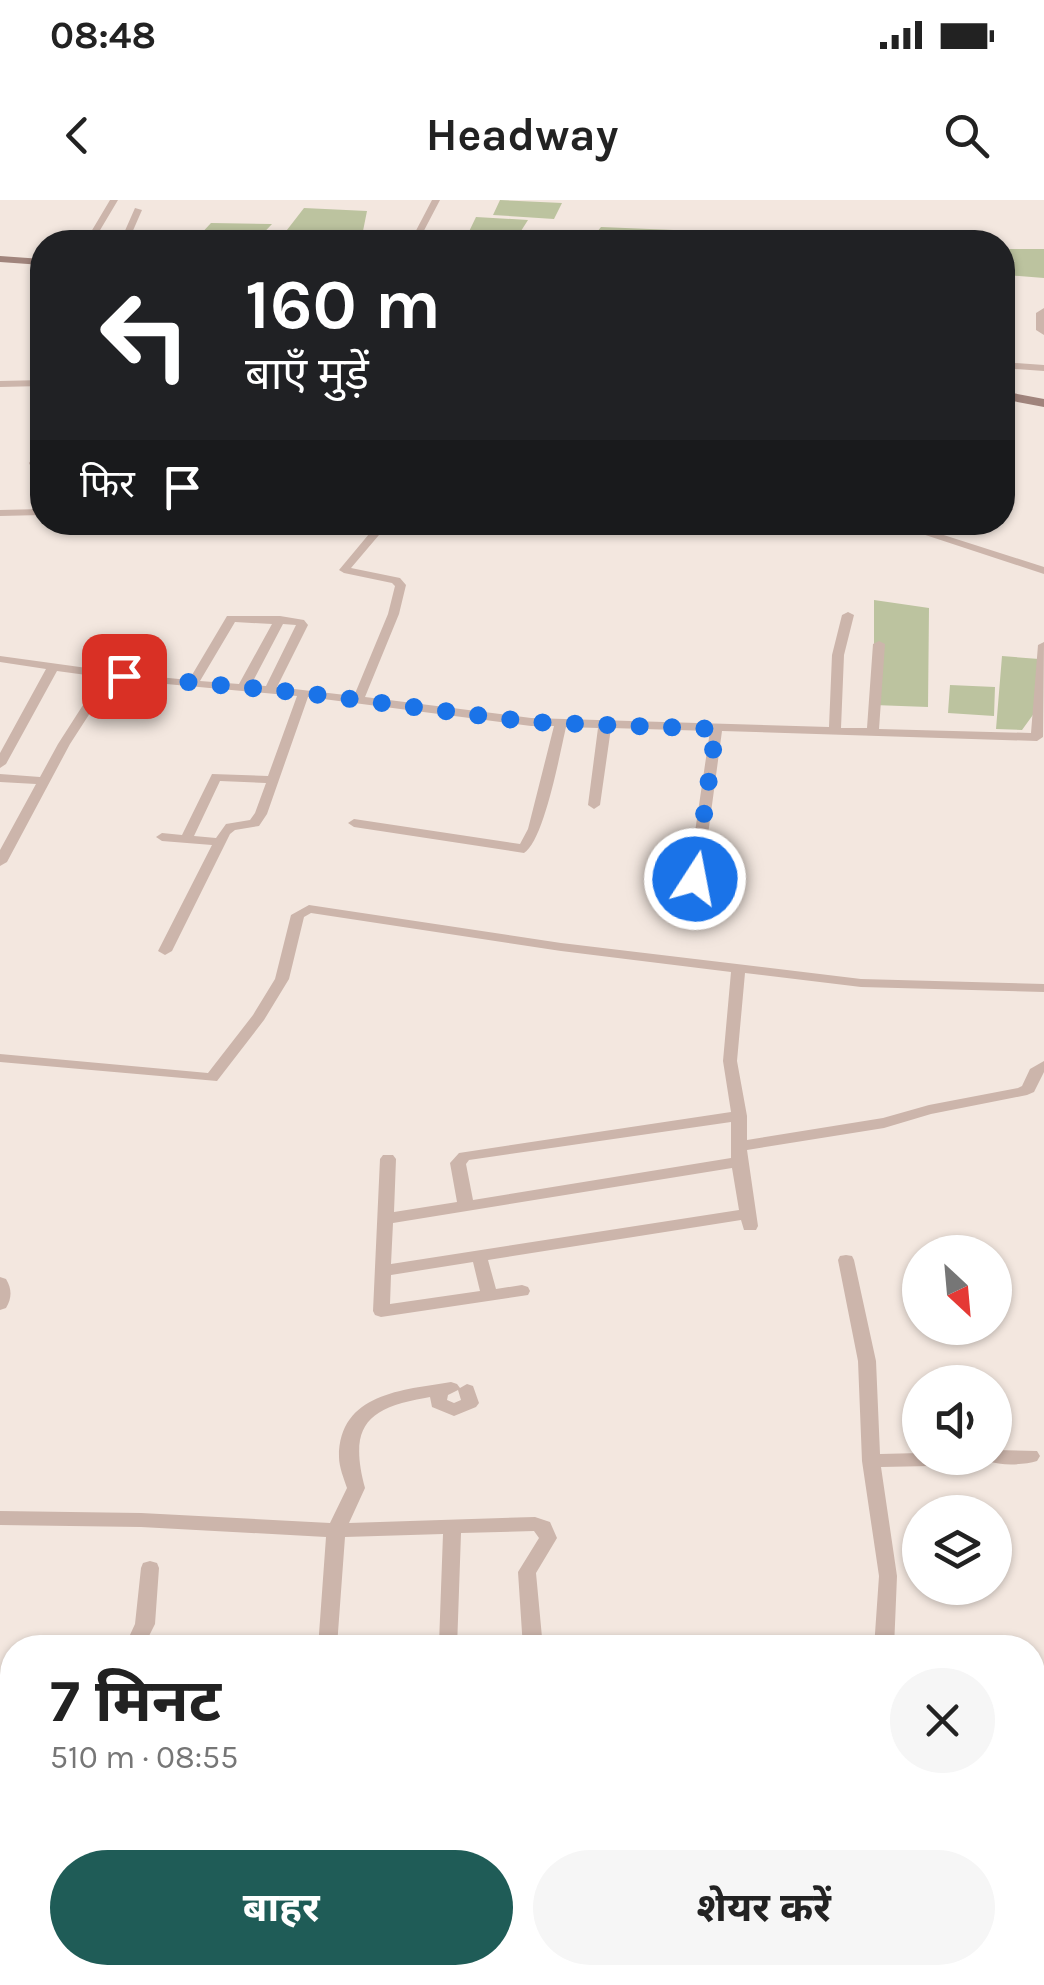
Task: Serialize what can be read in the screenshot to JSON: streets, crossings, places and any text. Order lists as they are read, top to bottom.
{
  "north": "bottom right",
  "page": {
    "status": "08:48",
    "header": "Headway",
    "turn": ["160 m", "बाएँ मुड़ें"],
    "then": "फिर",
    "heading": ["7 मिनट", "510 m · 08:55"],
    "buttons": ["बाहर", "शेयर करें"]
  }
}
